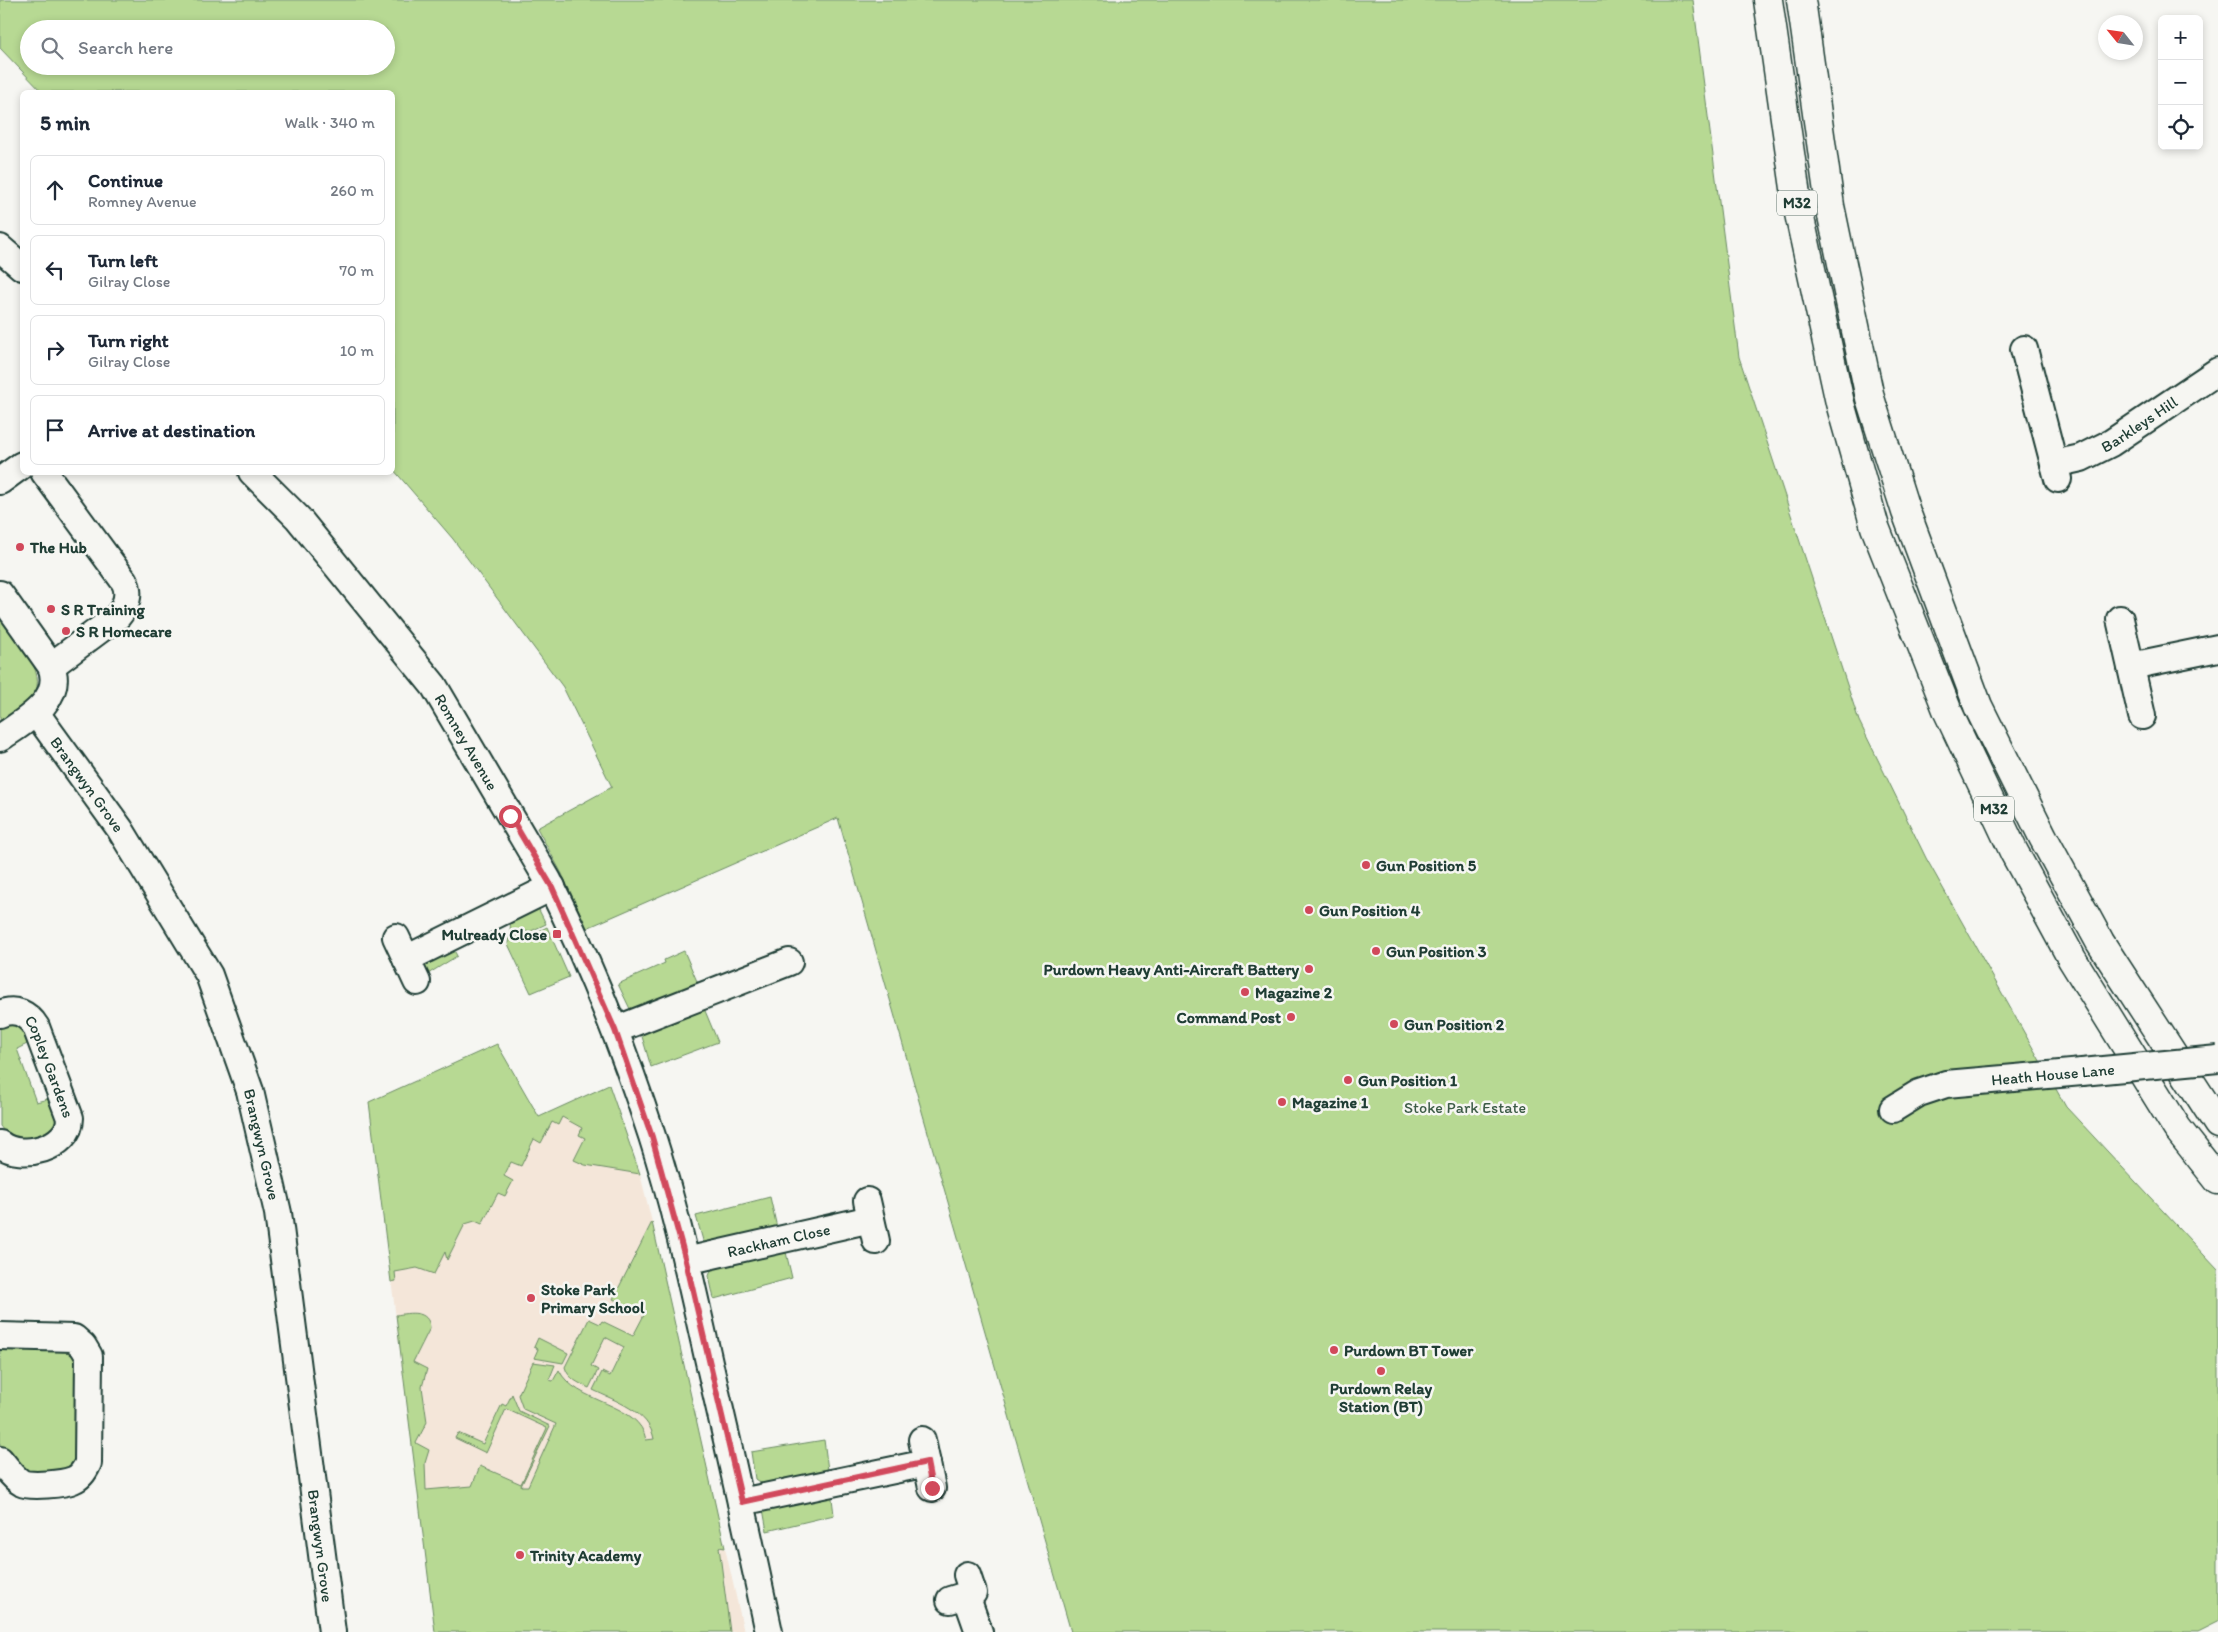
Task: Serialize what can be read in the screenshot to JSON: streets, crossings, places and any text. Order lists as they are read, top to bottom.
{
  "streets": {
    "highway": ["M32"],
    "street": [
      "Barkleys Hill",
      "Romney Avenue",
      "Brangwyn Grove",
      "Copley Gardens",
      "Heath House Lane",
      "Rackham Close"
    ]
  },
  "crossings": [
    ["Romney Avenue", "Rackham Close"]
  ],
  "parks": ["Stoke Park Estate"],
  "places": {
    "other": [
      "The Hub",
      "S R Training",
      "S R Homecare",
      "Gun Position 5",
      "Gun Position 4",
      "Gun Position 3",
      "Purdown Heavy Anti-Aircraft Battery",
      "Magazine 2",
      "Command Post",
      "Gun Position 2",
      "Gun Position 1",
      "Magazine 1",
      "Stoke Park Primary School",
      "Purdown BT Tower",
      "Purdown Relay Station (BT)",
      "Trinity Academy"
    ],
    "transit": ["Mulready Close"]
  },
  "north": "top left",
  "page": {
    "map_buttons": ["+", "−"],
    "search": "Search here",
    "heading": ["5 min", "Walk · 340 m"],
    "list": [
      ["Continue", "Romney Avenue", "260 m"],
      ["Turn left", "Gilray Close", "70 m"],
      ["Turn right", "Gilray Close", "10 m"],
      "Arrive at destination"
    ]
  }
}
